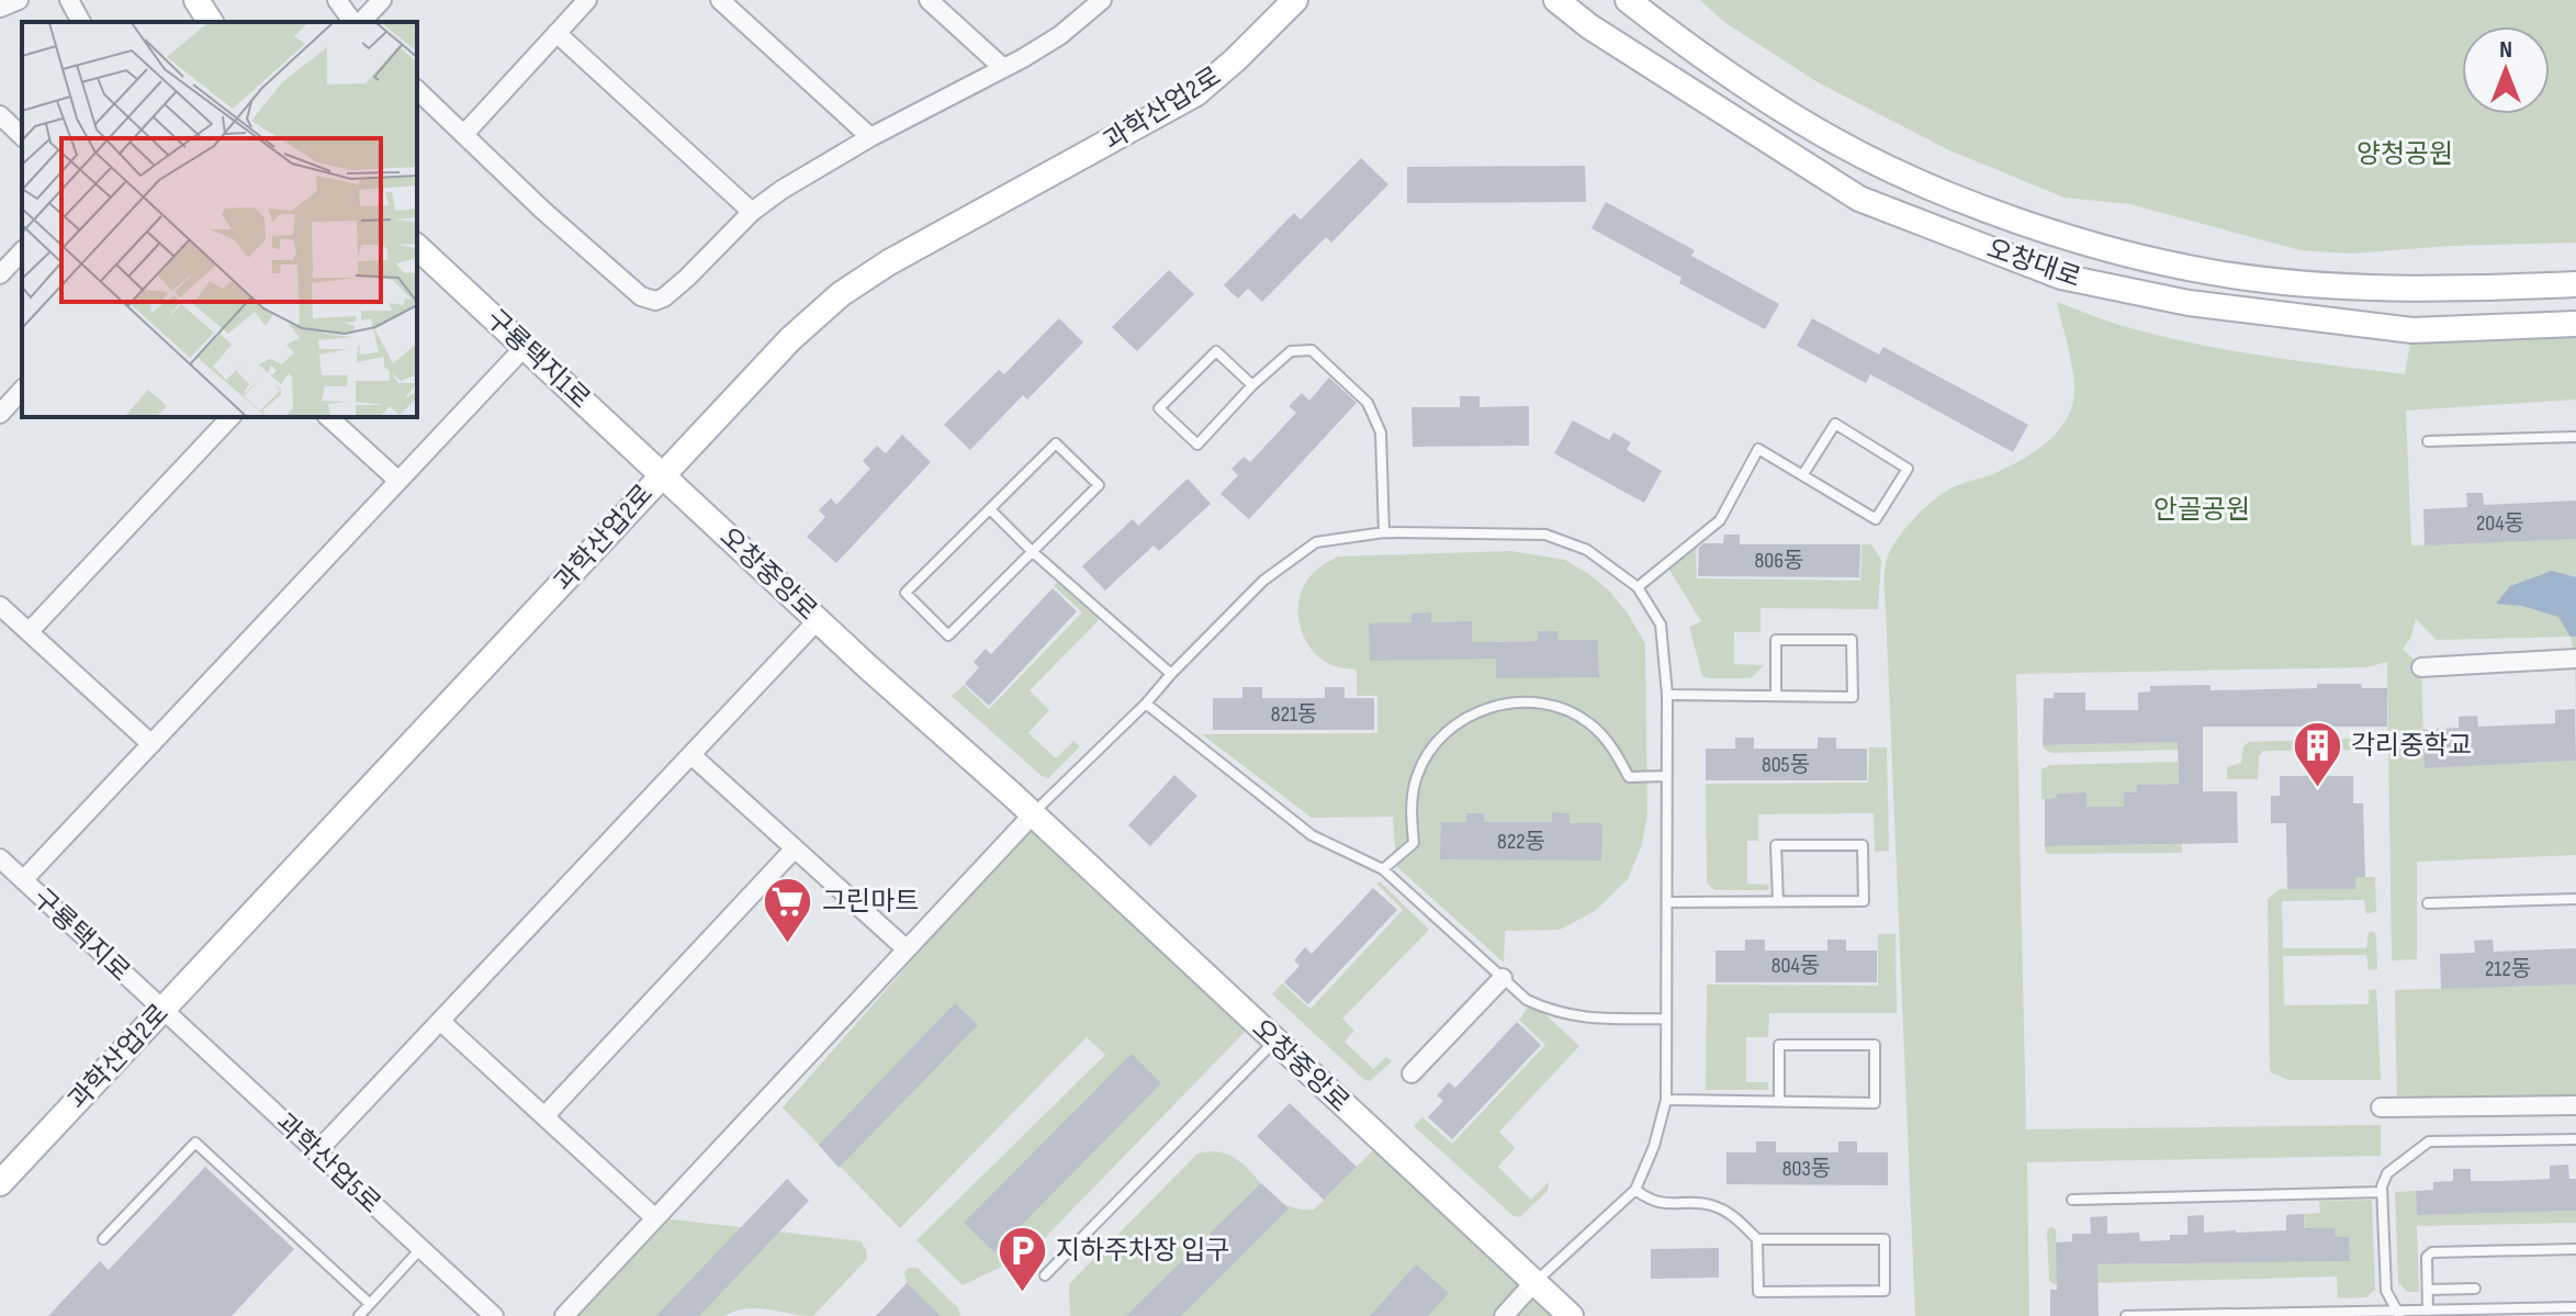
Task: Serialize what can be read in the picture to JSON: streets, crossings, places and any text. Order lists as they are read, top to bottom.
{
  "streets": {
    "street": [
      "과학산업2로",
      "오창대로",
      "구룡택지1로",
      "오창중앙로",
      "구룡택지로",
      "과학산업5로"
    ]
  },
  "crossings": [
    ["과학산업2로", "구룡택지1로"],
    ["과학산업2로", "오창중앙로"],
    ["과학산업2로", "구룡택지로"],
    ["과학산업2로", "과학산업5로"],
    ["구룡택지1로", "오창중앙로"],
    ["구룡택지로", "과학산업5로"]
  ],
  "parks": ["양청공원", "안골공원"],
  "places": {
    "building": ["각리중학교"],
    "supermarket": ["그린마트"],
    "parking": ["지하주차장 입구"]
  },
  "house_numbers": [
    "204동",
    "806동",
    "821동",
    "805동",
    "822동",
    "804동",
    "212동",
    "803동"
  ],
  "north": "top"
}
